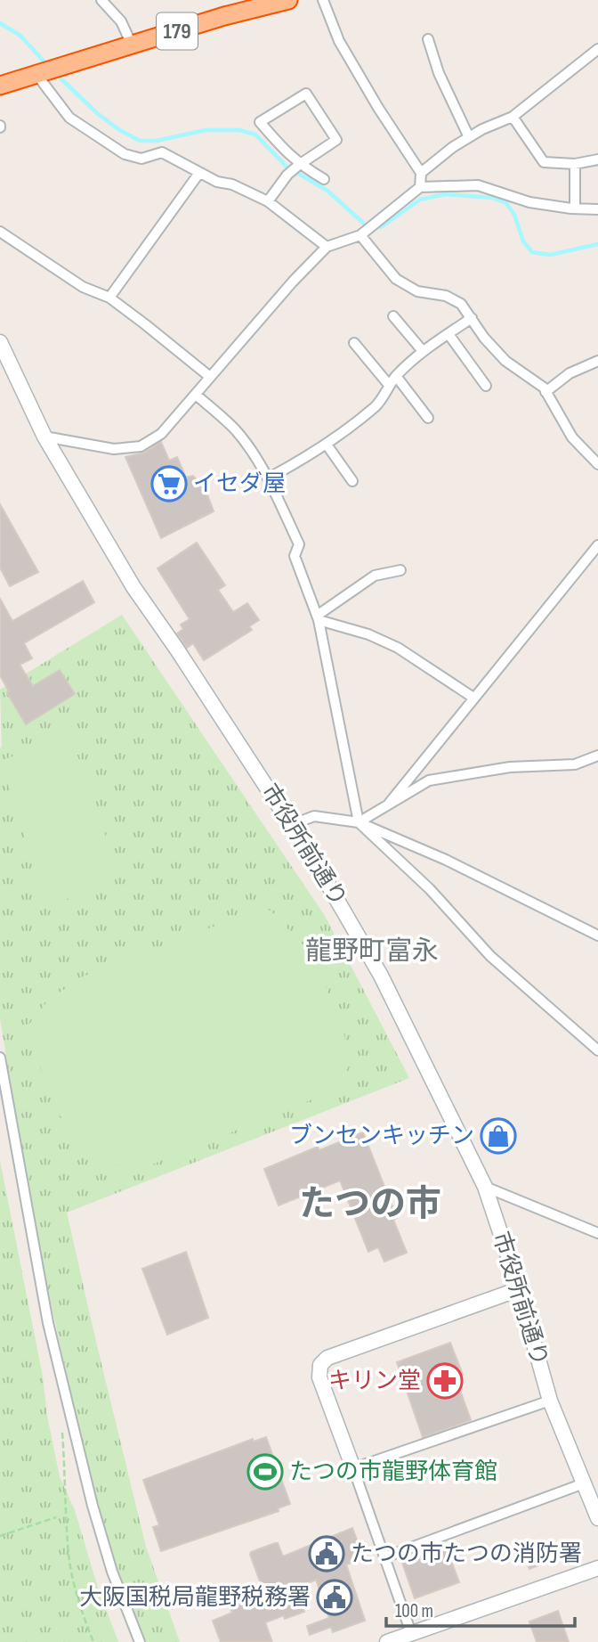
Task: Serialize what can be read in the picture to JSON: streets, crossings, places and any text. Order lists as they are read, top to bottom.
{
  "streets": {
    "highway": ["179"],
    "street": ["市役所前通り"]
  },
  "districts": ["龍野町富永", "たつの市"],
  "places": {
    "supermarket": ["イセダ屋"],
    "shop": ["ブンセンキッチン"],
    "pharmacy": ["キリン堂"],
    "sports": ["たつの市龍野体育館"],
    "public building": ["たつの市たつの消防署", "大阪国税局龍野税務署"]
  },
  "scale_bar": "100 m"
}
